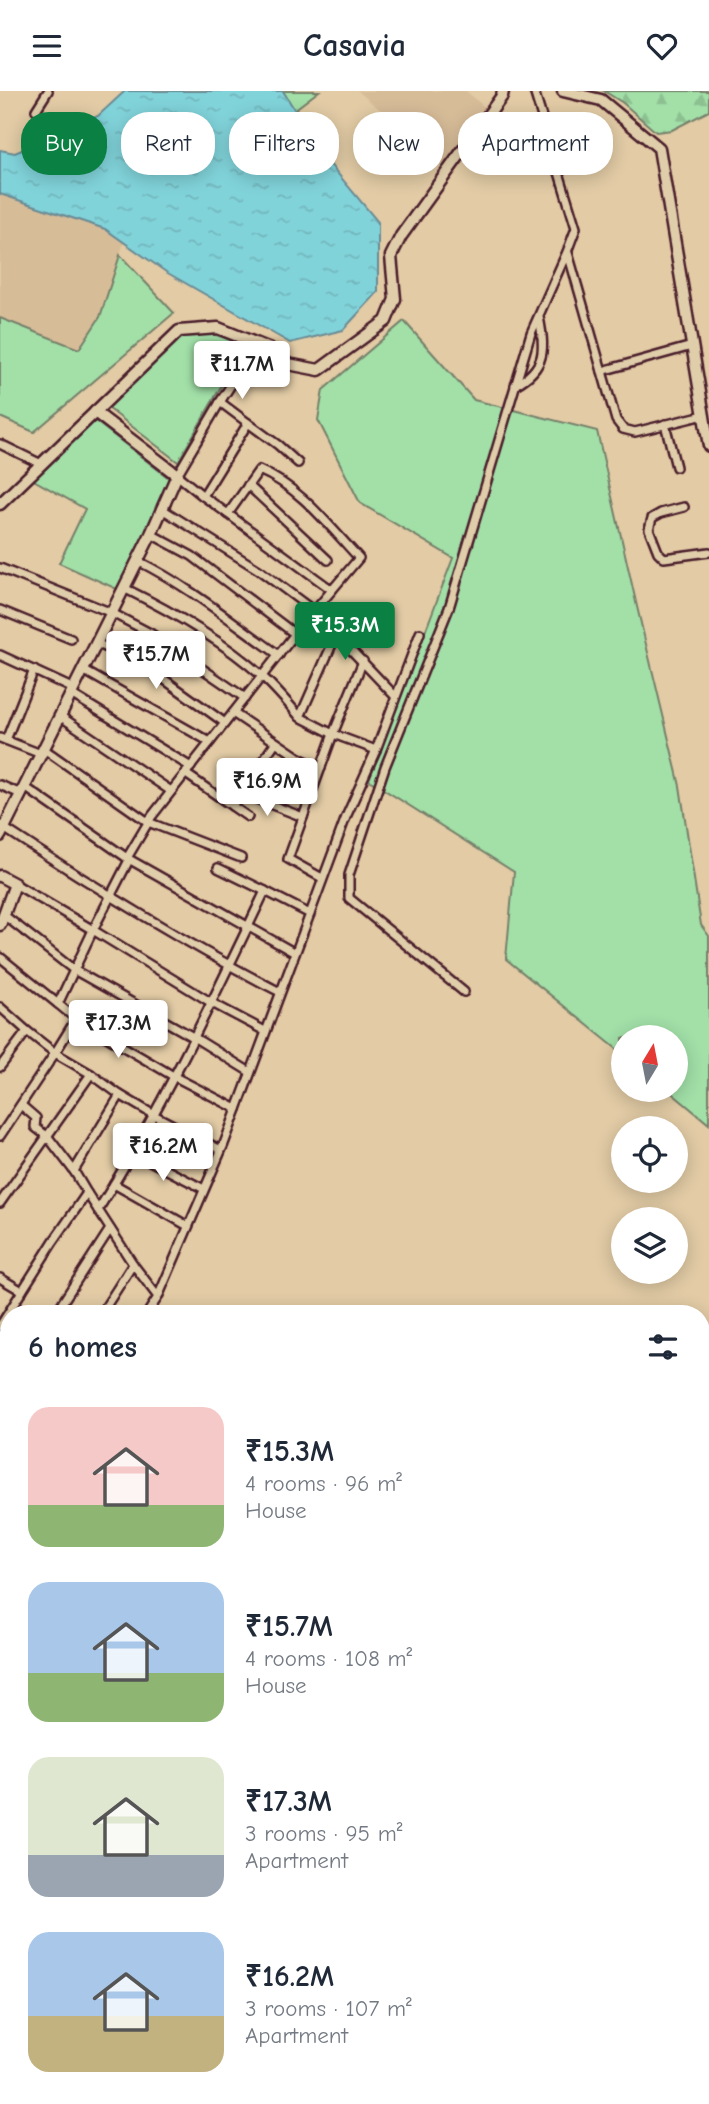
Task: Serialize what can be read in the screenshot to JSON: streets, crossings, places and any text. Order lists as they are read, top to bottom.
{
  "north": "top",
  "page": {
    "header": "Casavia",
    "chip": [
      "Buy",
      "Rent",
      "Filters",
      "New",
      "Apartment"
    ],
    "price": [
      "₹11.7M",
      "₹15.3M",
      "₹15.7M",
      "₹16.9M",
      "₹17.3M",
      "₹16.2M"
    ],
    "heading": "6 homes",
    "list": [
      {
        "name": "₹15.3M",
        "note": "4 rooms · 96 m² · House"
      },
      {
        "name": "₹15.7M",
        "note": "4 rooms · 108 m² · House"
      },
      {
        "name": "₹17.3M",
        "note": "3 rooms · 95 m² · Apartment"
      },
      {
        "name": "₹16.2M",
        "note": "3 rooms · 107 m² · Apartment"
      }
    ]
  }
}
